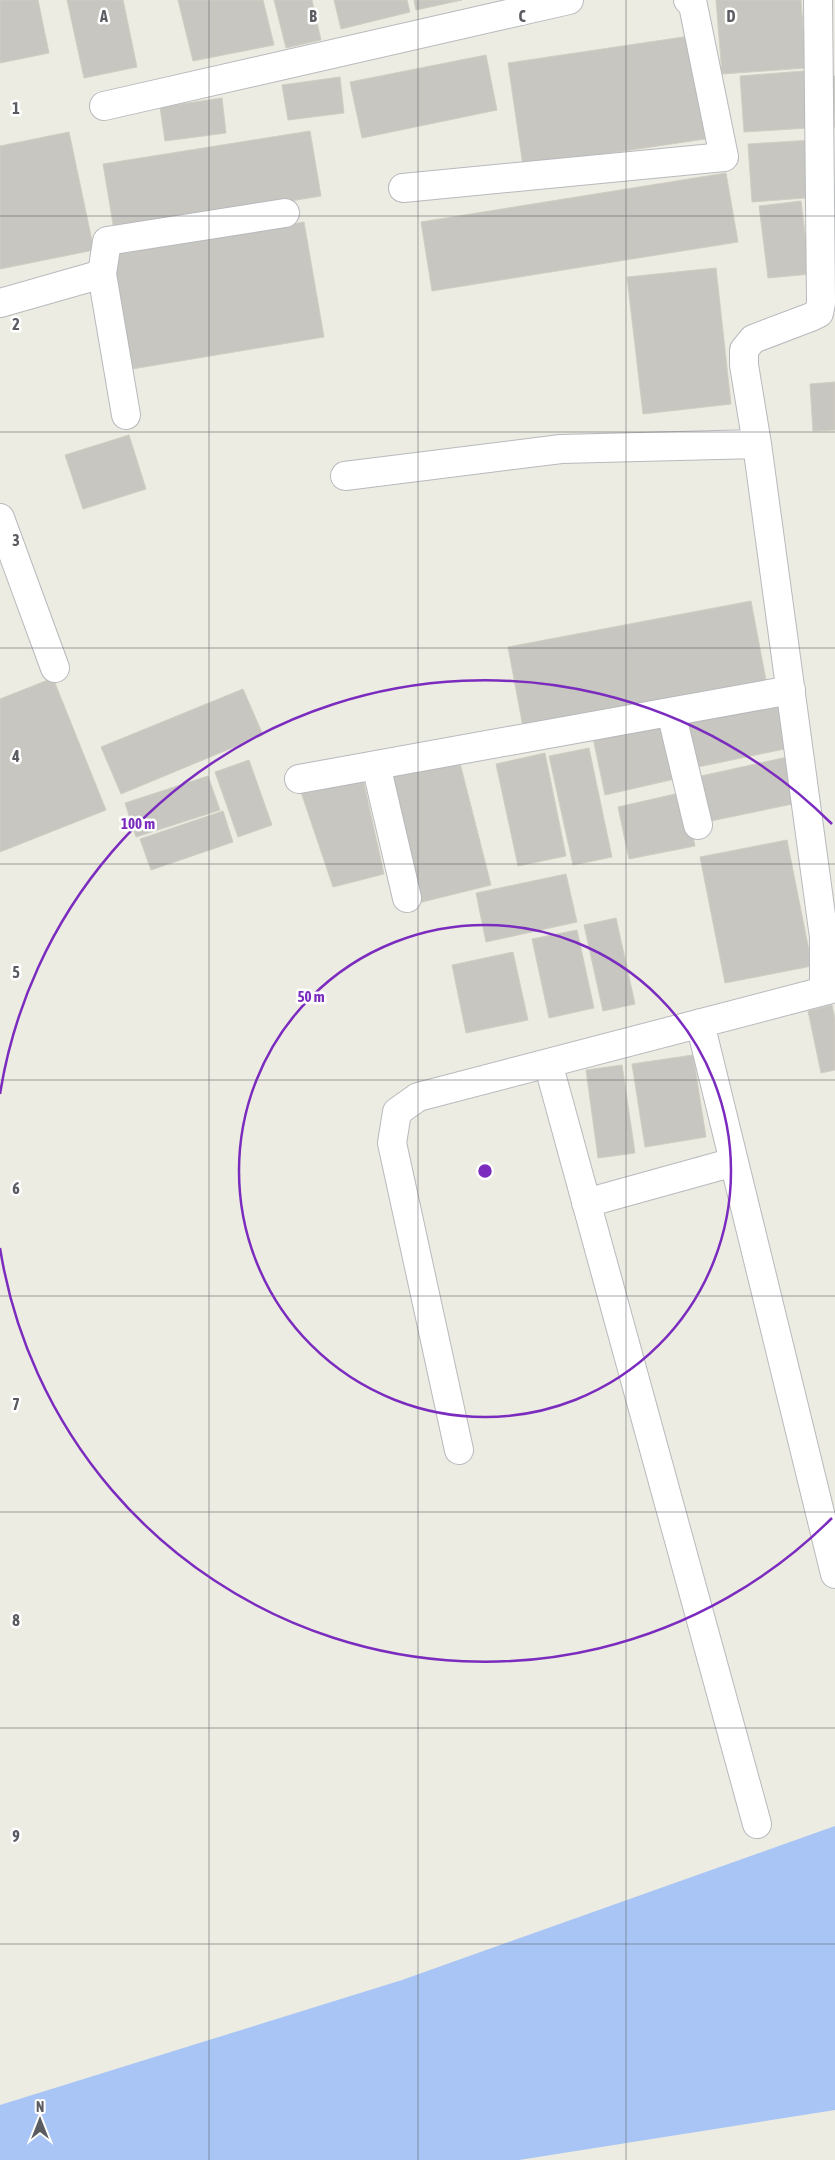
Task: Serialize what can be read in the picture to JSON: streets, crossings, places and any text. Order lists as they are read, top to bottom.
{
  "north": "top",
  "grid": {
    "columns": [
      "A",
      "B",
      "C",
      "D"
    ],
    "rows": [
      "1",
      "2",
      "3",
      "4",
      "5",
      "6",
      "7",
      "8",
      "9"
    ]
  },
  "rings": ["100 m", "50 m"]
}
